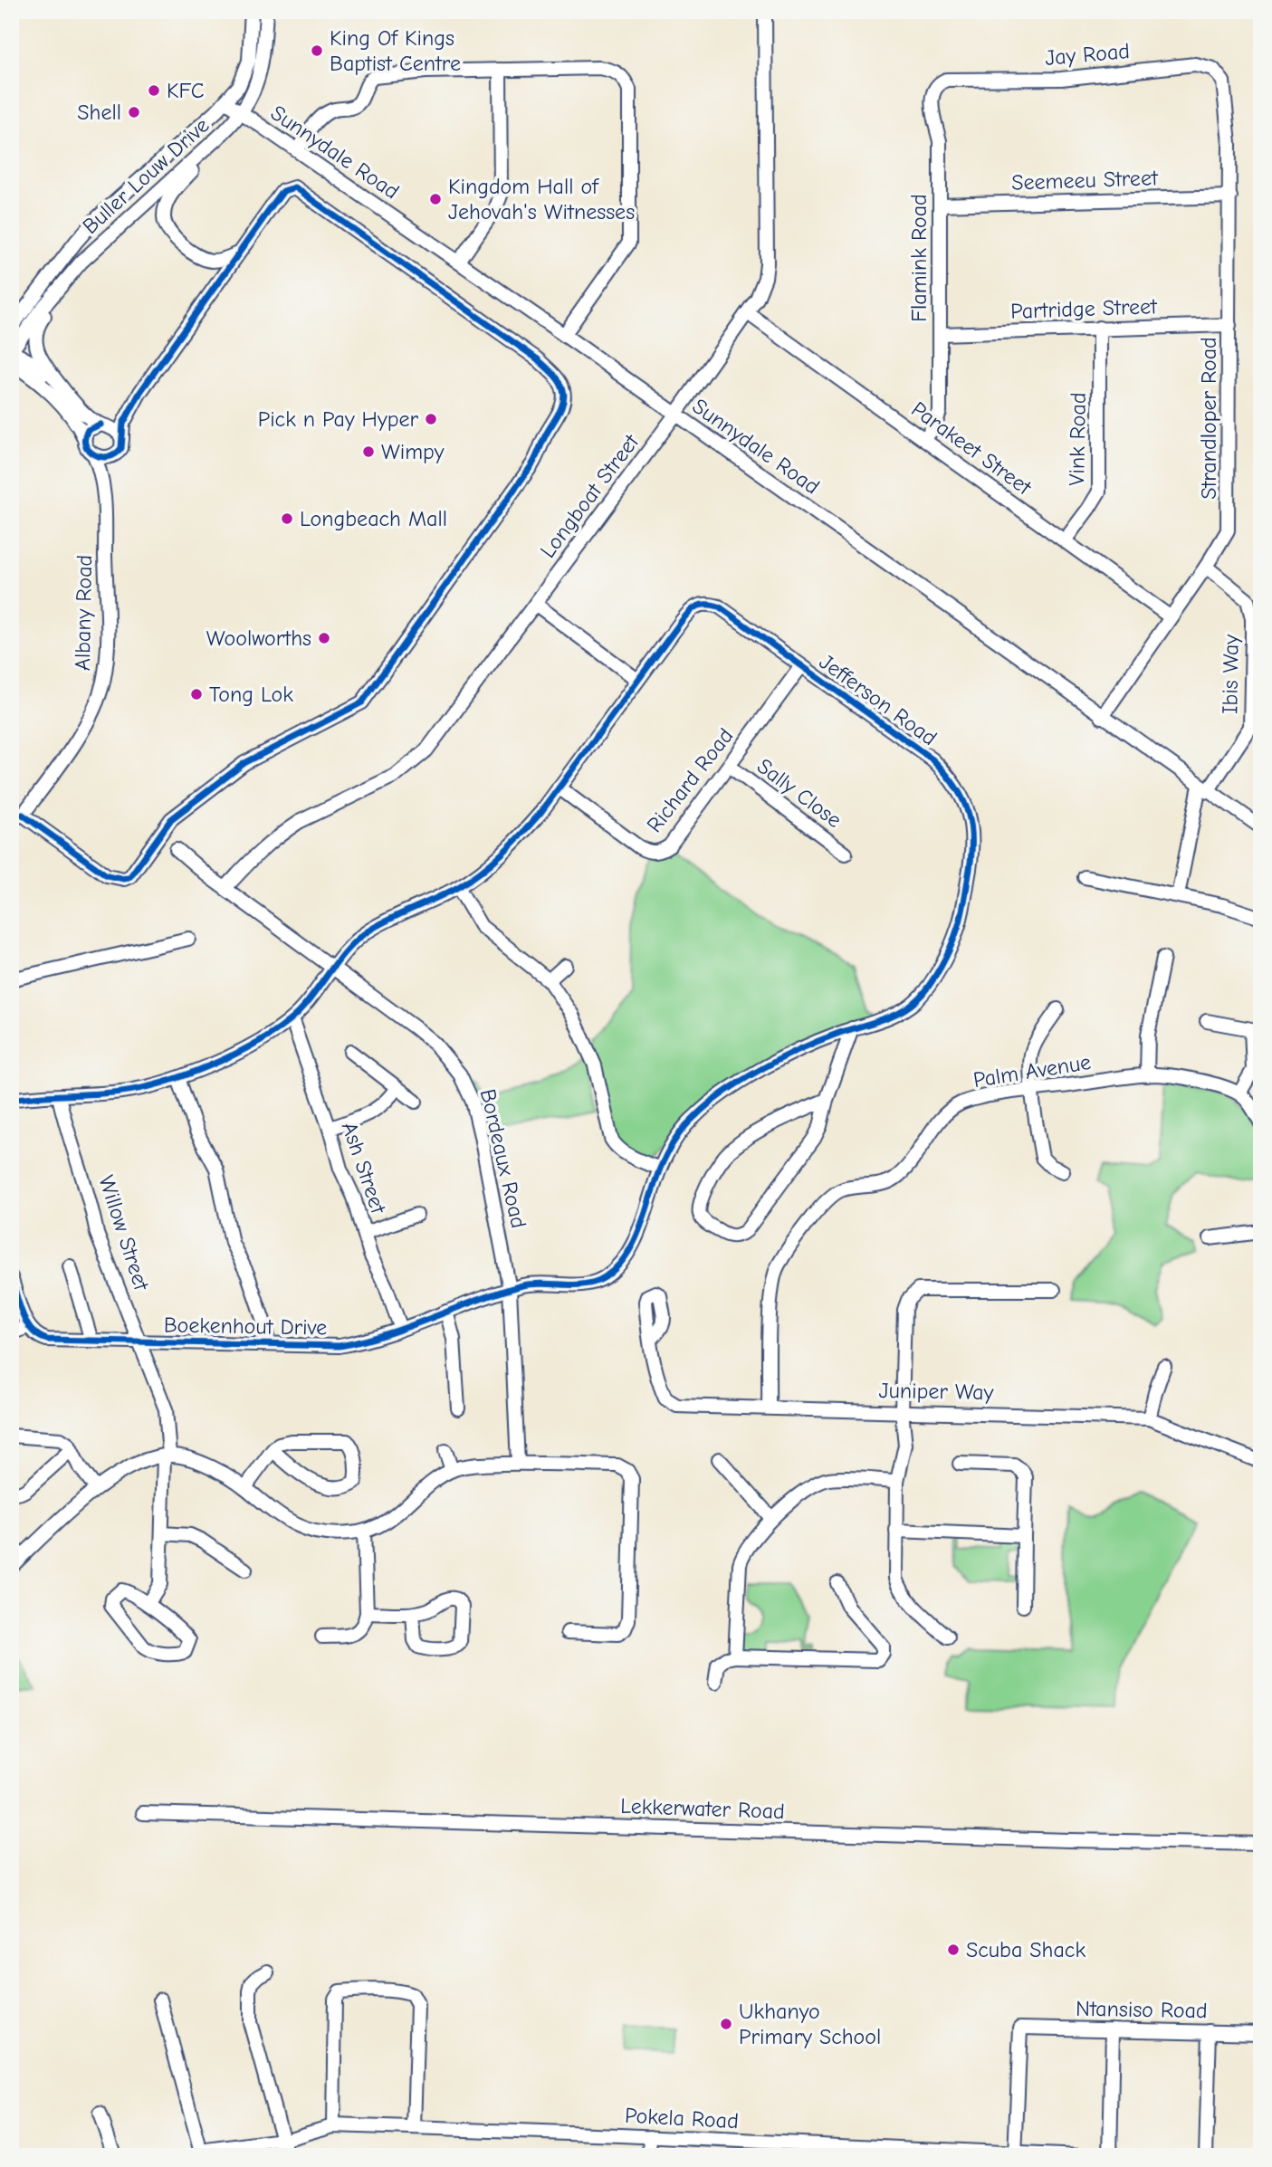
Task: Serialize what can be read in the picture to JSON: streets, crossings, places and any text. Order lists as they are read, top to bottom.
{
  "streets": {
    "street": [
      "Jay Road",
      "Sunnydale Road",
      "Buller Louw Drive",
      "Seemeeu Street",
      "Flamink Road",
      "Partridge Street",
      "Strandloper Road",
      "Vink Road",
      "Parakeet Street",
      "Longboat Street",
      "Albany Road",
      "Ibis Way",
      "Jefferson Road",
      "Richard Road",
      "Sally Close",
      "Palm Avenue",
      "Bordeaux Road",
      "Ash Street",
      "Willow Street",
      "Boekenhout Drive",
      "Juniper Way",
      "Lekkerwater Road",
      "Ntansiso Road",
      "Pokela Road"
    ]
  },
  "crossings": [
    ["Jay Road", "Flamink Road"],
    ["Jay Road", "Strandloper Road"],
    ["Sunnydale Road", "Buller Louw Drive"],
    ["Sunnydale Road", "Strandloper Road"],
    ["Sunnydale Road", "Longboat Street"],
    ["Sunnydale Road", "Ibis Way"],
    ["Seemeeu Street", "Flamink Road"],
    ["Seemeeu Street", "Strandloper Road"],
    ["Flamink Road", "Partridge Street"],
    ["Flamink Road", "Parakeet Street"],
    ["Partridge Street", "Strandloper Road"],
    ["Partridge Street", "Vink Road"],
    ["Strandloper Road", "Parakeet Street"],
    ["Strandloper Road", "Ibis Way"],
    ["Vink Road", "Parakeet Street"],
    ["Parakeet Street", "Longboat Street"],
    ["Longboat Street", "Bordeaux Road"],
    ["Jefferson Road", "Richard Road"],
    ["Jefferson Road", "Bordeaux Road"],
    ["Jefferson Road", "Boekenhout Drive"],
    ["Richard Road", "Sally Close"],
    ["Palm Avenue", "Juniper Way"],
    ["Bordeaux Road", "Boekenhout Drive"],
    ["Ash Street", "Boekenhout Drive"],
    ["Willow Street", "Boekenhout Drive"],
    ["Ntansiso Road", "Pokela Road"]
  ],
  "places": [
    "King Of Kings Baptist Centre",
    "KFC",
    "Shell",
    "Kingdom Hall of Jehovah's Witnesses",
    "Pick n Pay Hyper",
    "Wimpy",
    "Longbeach Mall",
    "Woolworths",
    "Tong Lok",
    "Scuba Shack",
    "Ukhanyo Primary School"
  ]
}
